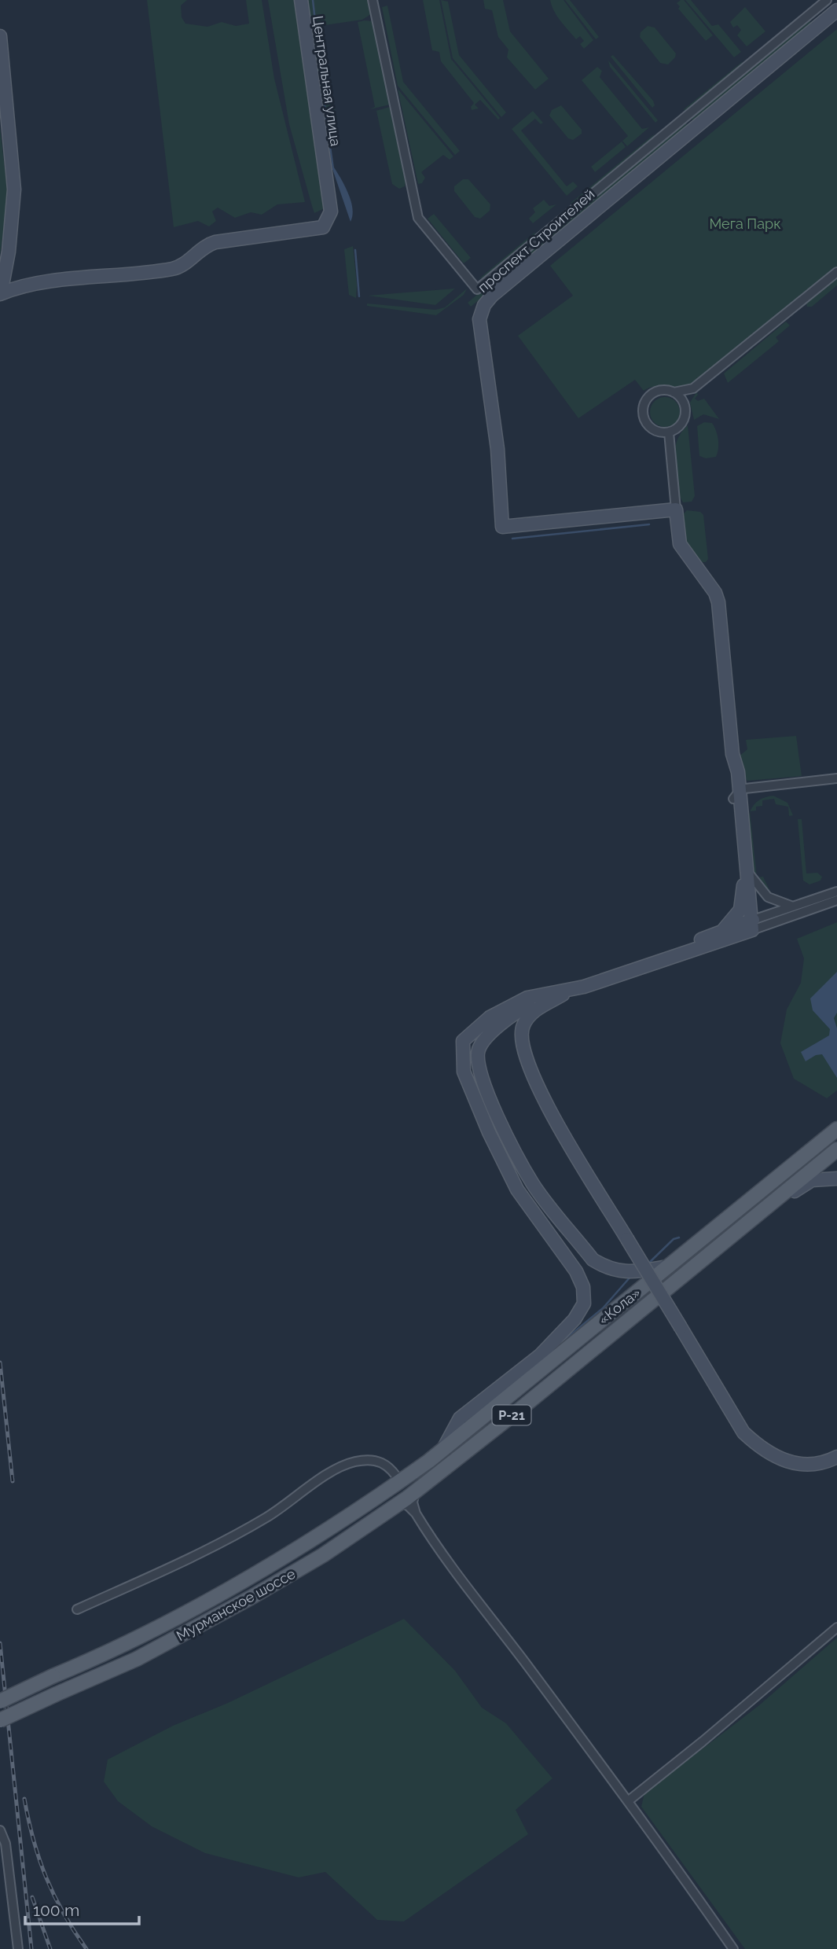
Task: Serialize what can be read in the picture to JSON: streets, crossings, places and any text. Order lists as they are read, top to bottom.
{
  "streets": {
    "main road": ["«Кола»", "Р-21", "Мурманское шоссе"],
    "street": ["Центральная улица", "проспект Строителей"]
  },
  "crossings": [
    ["«Кола»", "Мурманское шоссе"]
  ],
  "parks": ["Мега Парк"],
  "scale_bar": "100 m"
}
